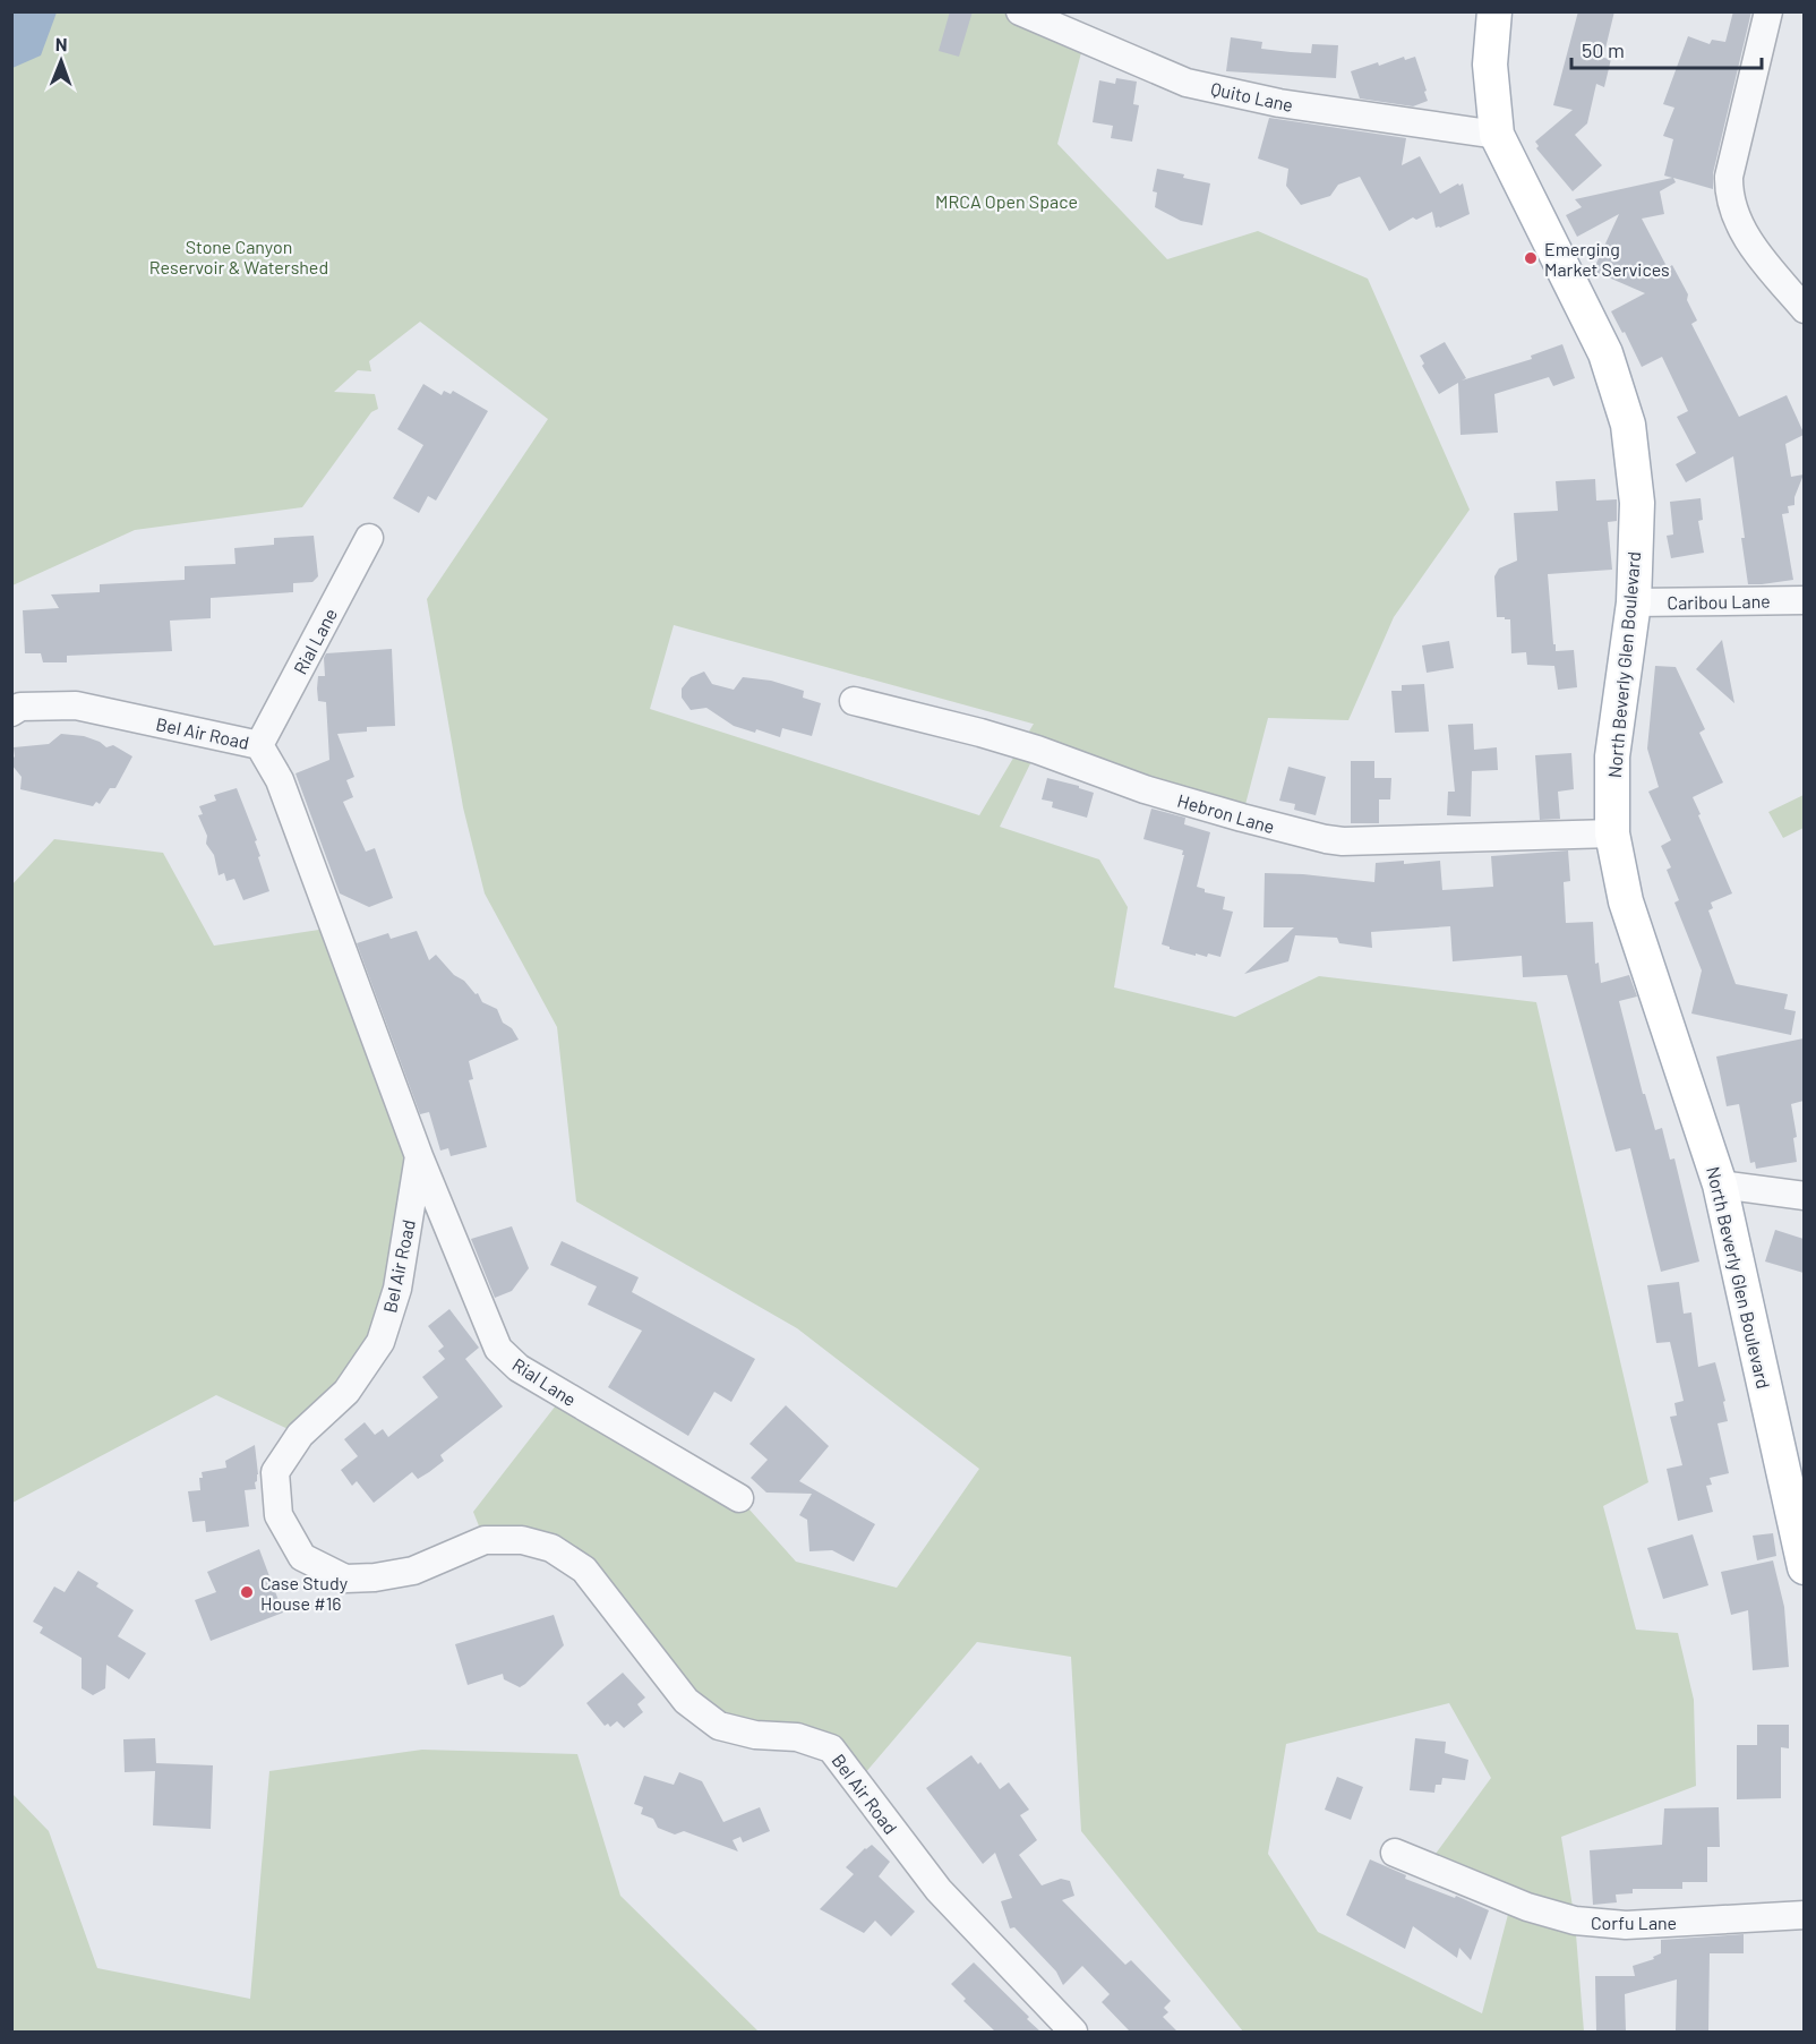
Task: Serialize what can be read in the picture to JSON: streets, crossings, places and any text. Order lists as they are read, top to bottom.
{
  "streets": {
    "main road": ["North Beverly Glen Boulevard"],
    "street": [
      "Quito Lane",
      "Caribou Lane",
      "Rial Lane",
      "Bel Air Road",
      "Hebron Lane",
      "Corfu Lane"
    ]
  },
  "crossings": [
    ["Quito Lane", "North Beverly Glen Boulevard"],
    ["Caribou Lane", "North Beverly Glen Boulevard"],
    ["Rial Lane", "Bel Air Road"],
    ["North Beverly Glen Boulevard", "Hebron Lane"]
  ],
  "parks": ["MRCA Open Space", "Stone Canyon Reservoir & Watershed"],
  "places": ["Emerging Market Services", "Case Study House #16"],
  "scale_bar": "50 m",
  "north": "top"
}
